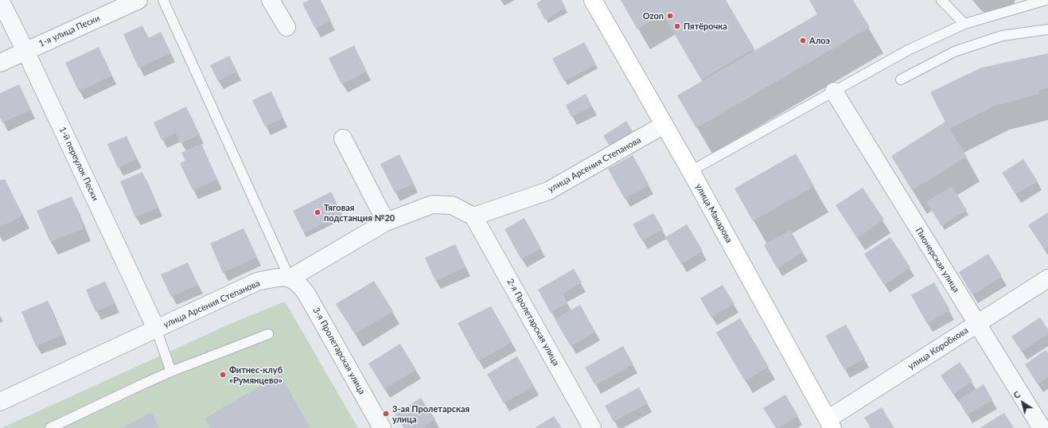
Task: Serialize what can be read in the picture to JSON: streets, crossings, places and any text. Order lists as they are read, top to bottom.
{
  "streets": {
    "main road": ["улица Макарова"],
    "street": [
      "1-я улица Пески",
      "1-й переулок Пески",
      "улица Арсения Степанова",
      "Пионерская улица",
      "2-я Пролетарская улица",
      "улица Коробкова",
      "3-я Пролетарская улица"
    ]
  },
  "crossings": [
    ["1-я улица Пески", "1-й переулок Пески"],
    ["1-й переулок Пески", "улица Арсения Степанова"],
    ["улица Арсения Степанова", "улица Макарова"],
    ["улица Арсения Степанова", "2-я Пролетарская улица"],
    ["улица Арсения Степанова", "3-я Пролетарская улица"],
    ["улица Макарова", "улица Коробкова"],
    ["Пионерская улица", "улица Коробкова"]
  ],
  "places": [
    "Ozon",
    "Пятёрочка",
    "Алоэ",
    "Тяговая подстанция №20",
    "Фитнес-клуб «Румянцево»",
    "3-ая Пролетарская улица"
  ],
  "north": "top left"
}
